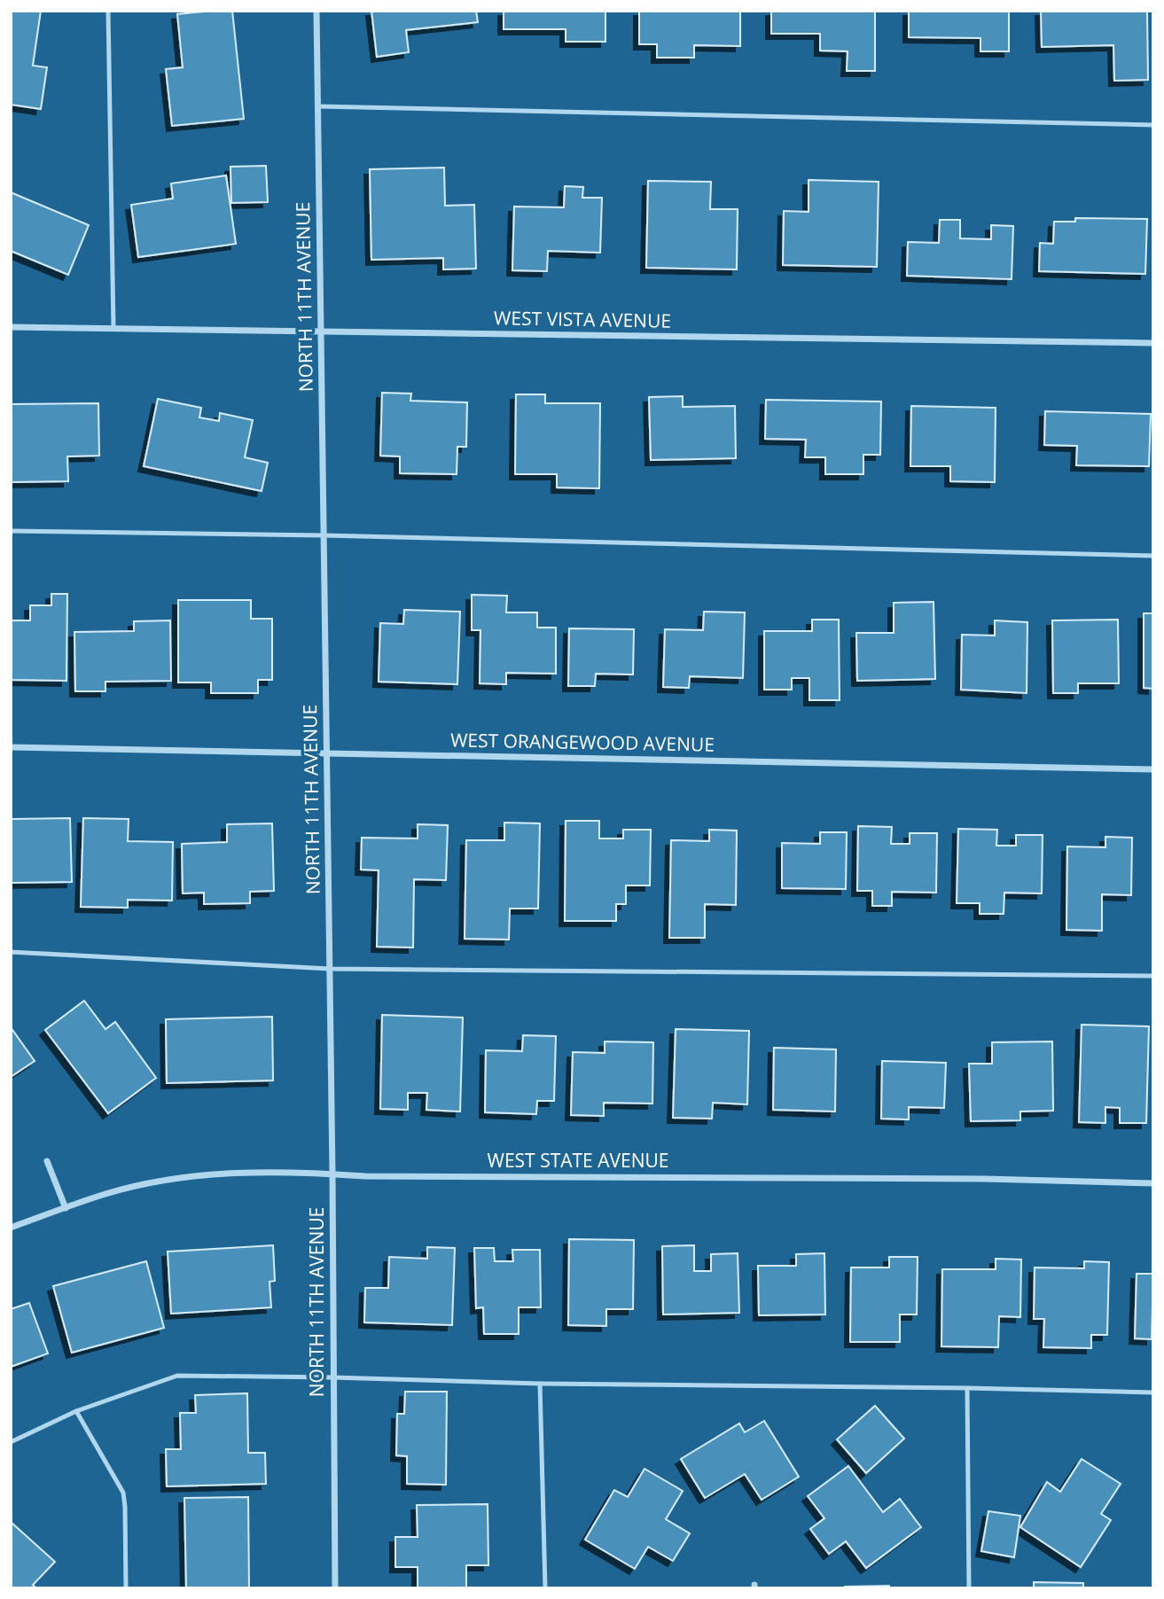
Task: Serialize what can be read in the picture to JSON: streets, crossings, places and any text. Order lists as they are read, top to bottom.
{
  "streets": {
    "street": [
      "NORTH 11TH AVENUE",
      "WEST VISTA AVENUE",
      "WEST ORANGEWOOD AVENUE",
      "WEST STATE AVENUE"
    ]
  },
  "crossings": [
    ["NORTH 11TH AVENUE", "WEST VISTA AVENUE"],
    ["NORTH 11TH AVENUE", "WEST ORANGEWOOD AVENUE"],
    ["NORTH 11TH AVENUE", "WEST STATE AVENUE"]
  ]
}
